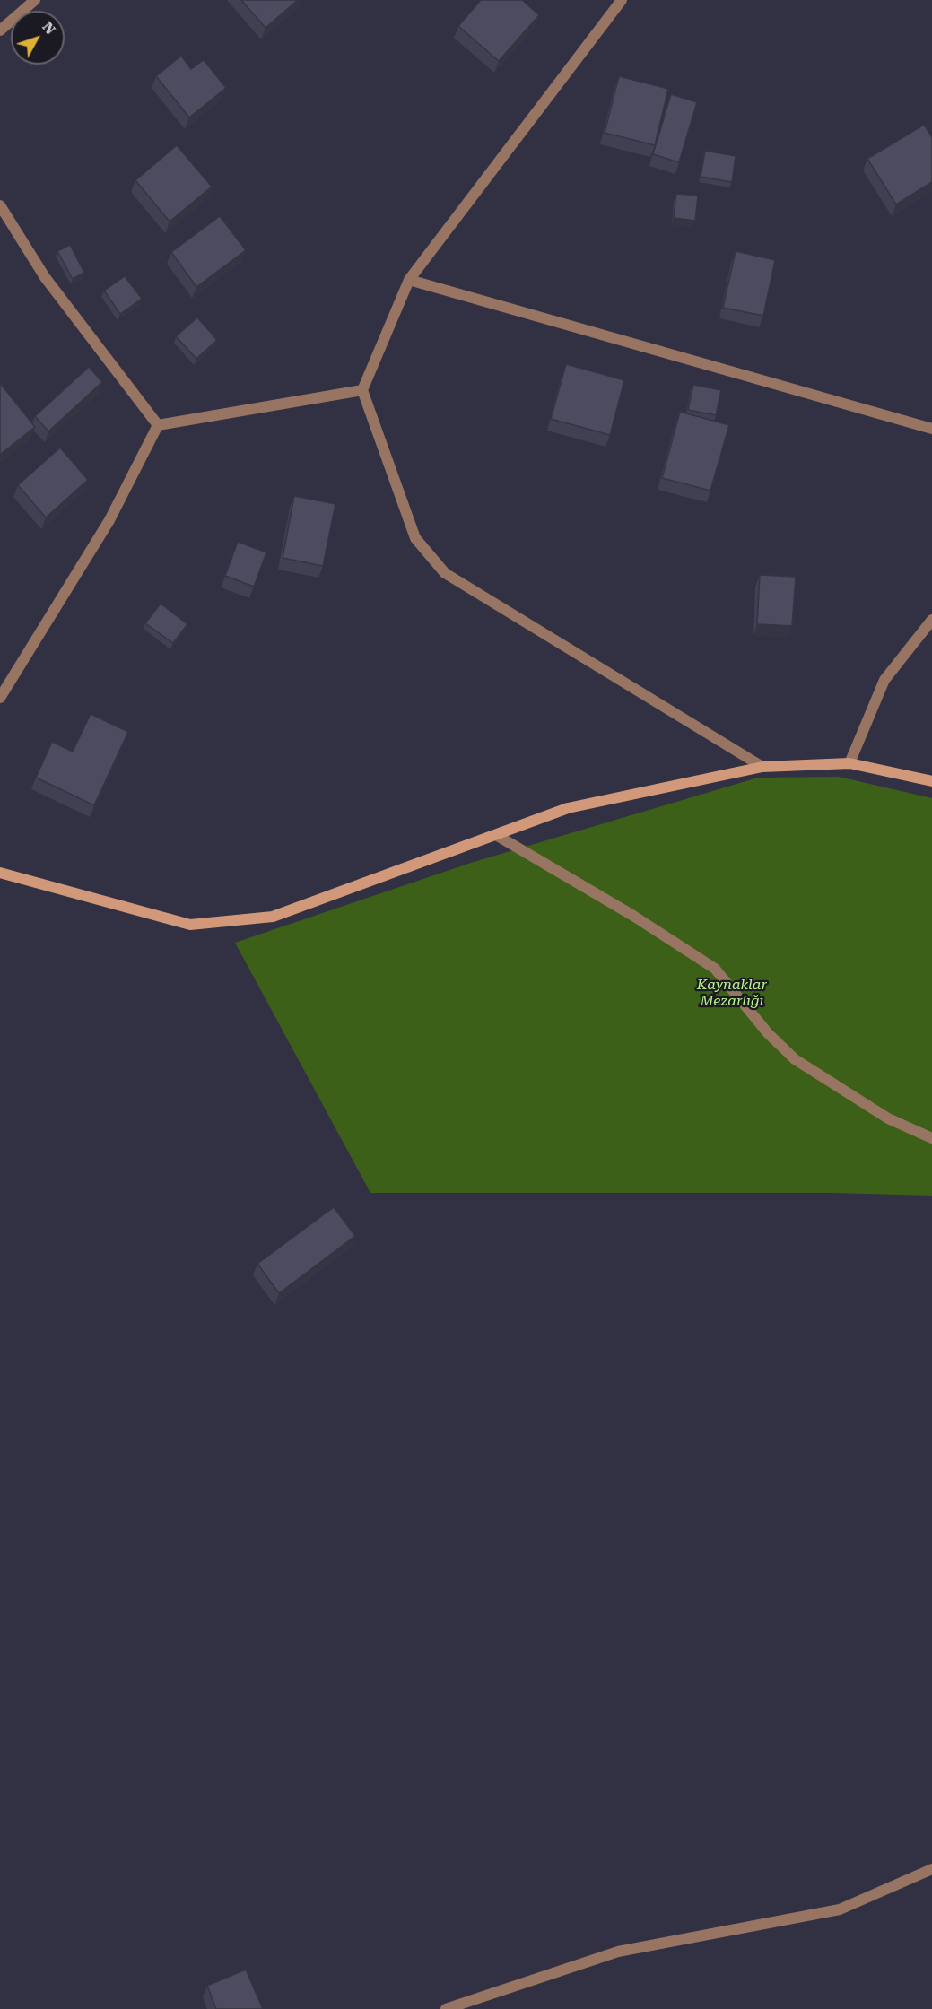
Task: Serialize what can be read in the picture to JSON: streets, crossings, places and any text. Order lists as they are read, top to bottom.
{
  "parks": ["Kaynaklar Mezarlığı"],
  "north": "top right"
}
